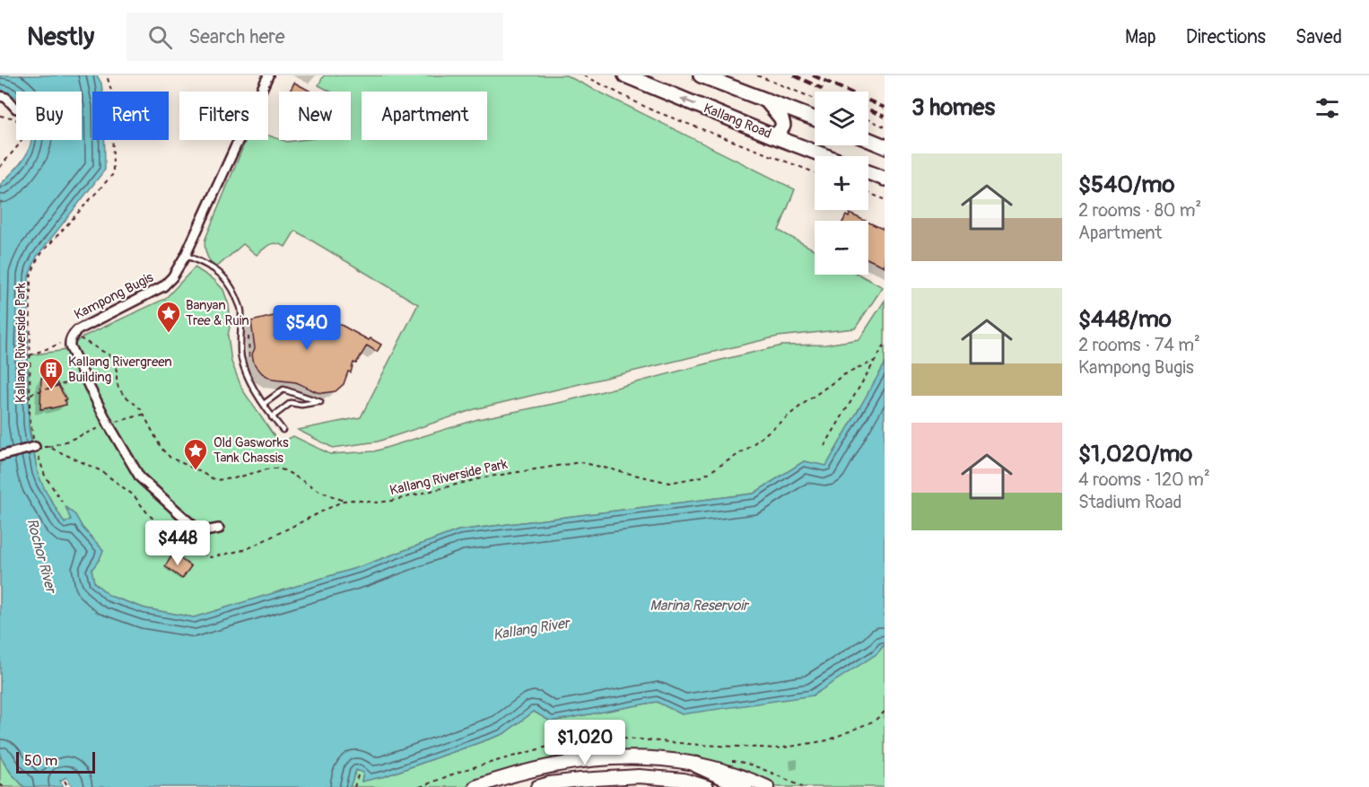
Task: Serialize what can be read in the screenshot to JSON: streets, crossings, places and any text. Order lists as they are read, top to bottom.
{
  "streets": {
    "main road": ["Kallang Road"],
    "street": ["Kampong Bugis"],
    "path": ["Kallang Riverside Park"]
  },
  "water": ["Rochor River", "Marina Reservoir", "Kallang River"],
  "places": {
    "place": ["Banyan Tree & Ruin", "Old Gasworks Tank Chassis"],
    "building": ["Kallang Rivergreen Building"]
  },
  "scale_bar": "50 m",
  "page": {
    "header": "Nestly",
    "search": "Search here",
    "nav": ["Map", "Directions", "Saved"],
    "heading": "3 homes",
    "map_buttons": ["+", "−"],
    "chip": [
      "Buy",
      "Rent",
      "Filters",
      "New",
      "Apartment"
    ],
    "list": [
      {
        "name": "$540/mo",
        "note": "2 rooms · 80 m² · Apartment"
      },
      {
        "name": "$448/mo",
        "note": "2 rooms · 74 m² · Kampong Bugis"
      },
      {
        "name": "$1,020/mo",
        "note": "4 rooms · 120 m² · Stadium Road"
      }
    ],
    "price": ["$540", "$448", "$1,020"],
    "scale": "50 m"
  }
}
